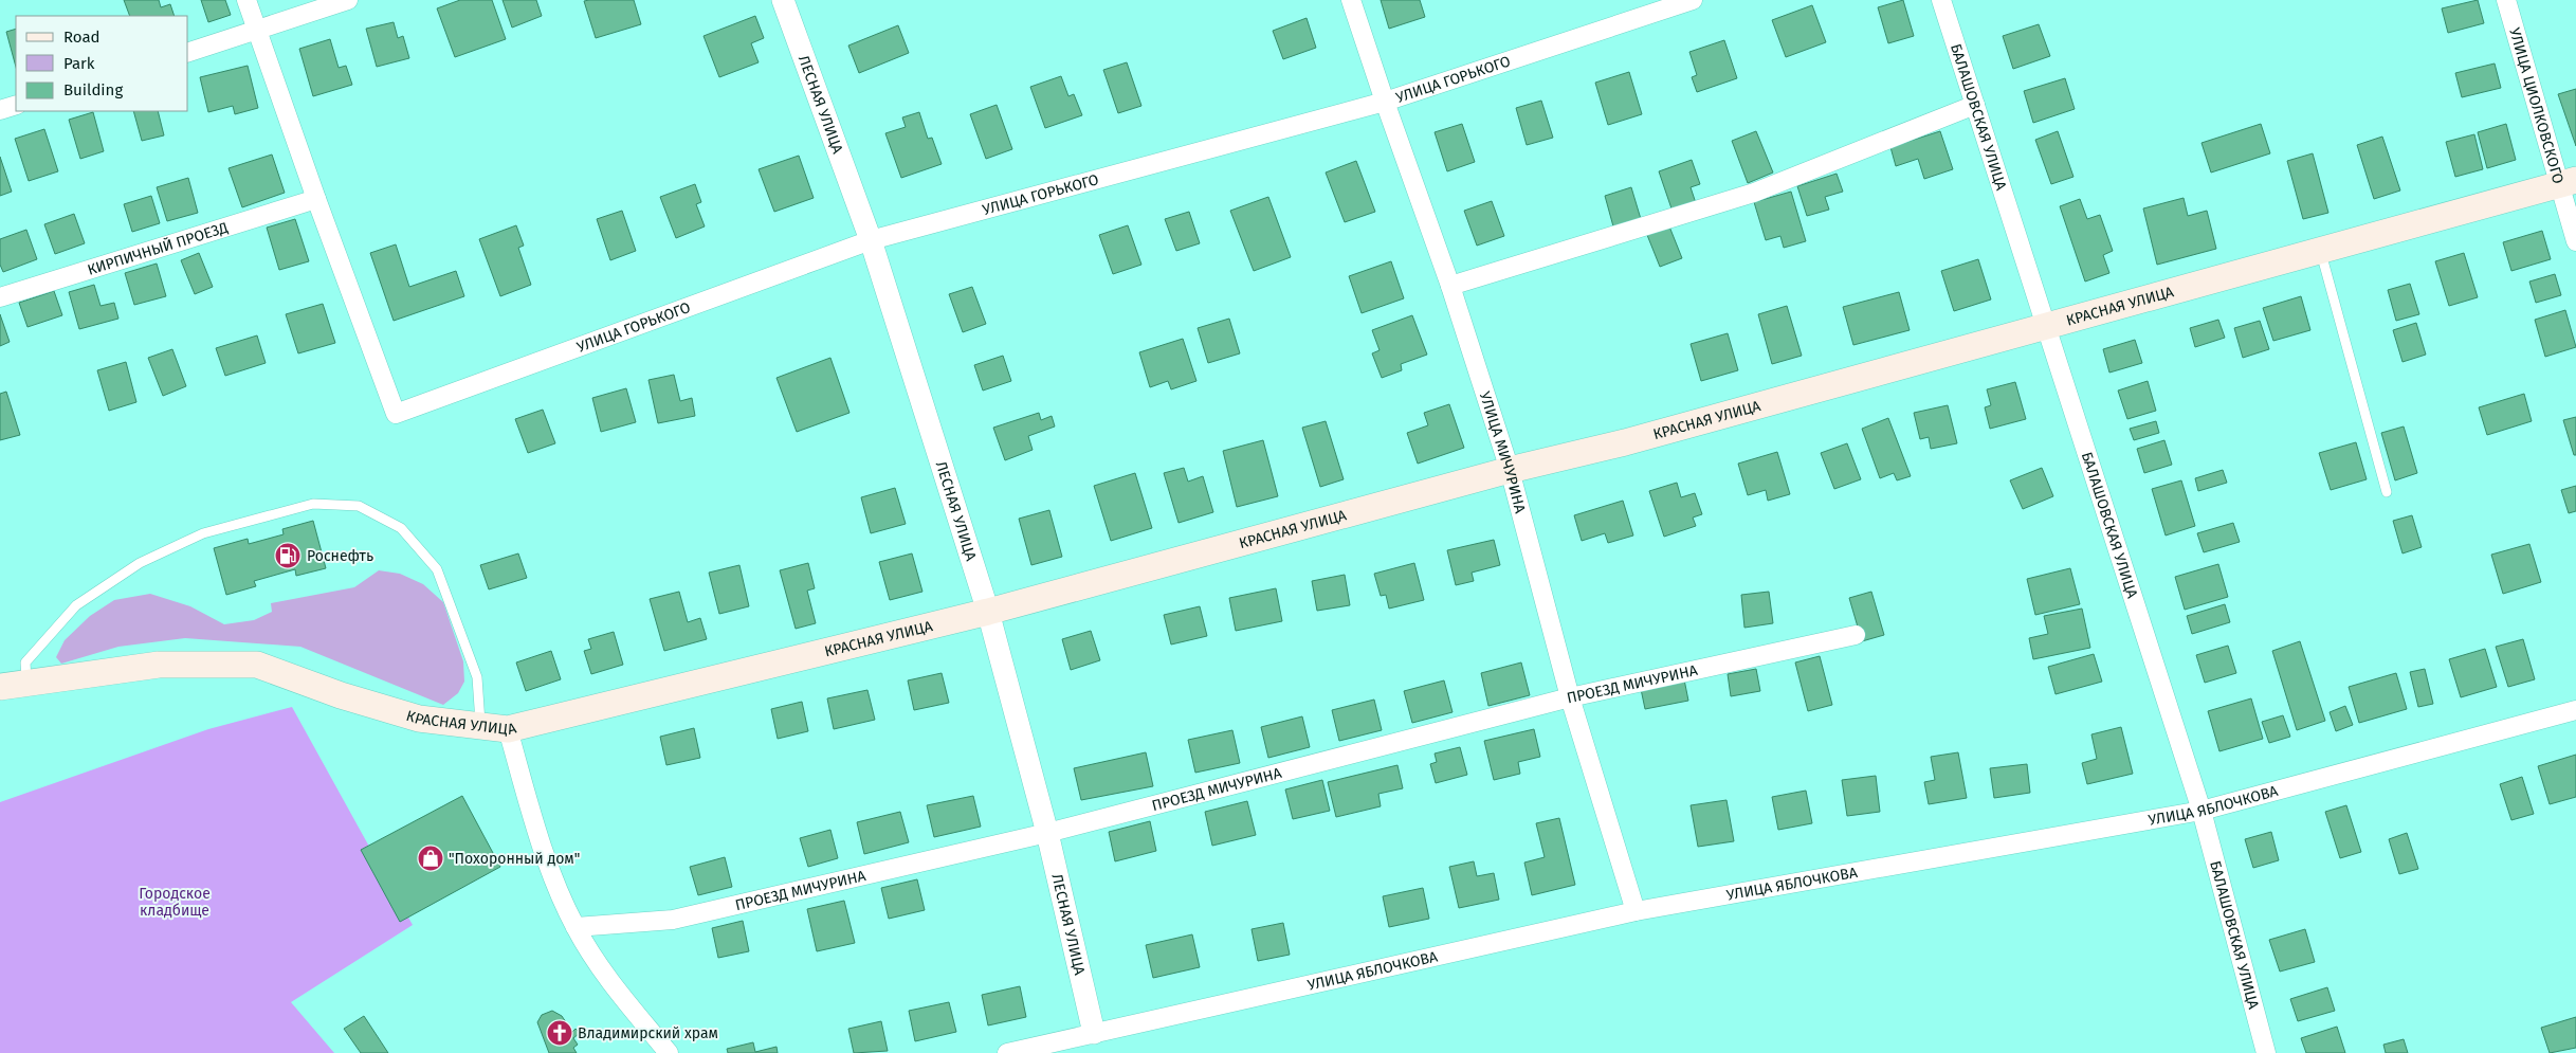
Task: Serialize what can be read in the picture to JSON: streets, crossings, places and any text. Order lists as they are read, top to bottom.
{
  "streets": {
    "main road": ["КРАСНАЯ УЛИЦА"],
    "street": [
      "УЛИЦА ГОРЬКОГО",
      "ЛЕСНАЯ УЛИЦА",
      "УЛИЦА ЦИОЛКОВСКОГО",
      "БАЛАШОВСКАЯ УЛИЦА",
      "КИРПИЧНЫЙ ПРОЕЗД",
      "УЛИЦА МИЧУРИНА",
      "ПРОЕЗД МИЧУРИНА",
      "УЛИЦА ЯБЛОЧКОВА"
    ]
  },
  "crossings": [
    ["УЛИЦА ГОРЬКОГО", "ЛЕСНАЯ УЛИЦА"],
    ["УЛИЦА ГОРЬКОГО", "КИРПИЧНЫЙ ПРОЕЗД"],
    ["УЛИЦА ГОРЬКОГО", "УЛИЦА МИЧУРИНА"],
    ["ЛЕСНАЯ УЛИЦА", "КРАСНАЯ УЛИЦА"],
    ["ЛЕСНАЯ УЛИЦА", "ПРОЕЗД МИЧУРИНА"],
    ["ЛЕСНАЯ УЛИЦА", "УЛИЦА ЯБЛОЧКОВА"],
    ["УЛИЦА ЦИОЛКОВСКОГО", "КРАСНАЯ УЛИЦА"],
    ["БАЛАШОВСКАЯ УЛИЦА", "КРАСНАЯ УЛИЦА"],
    ["БАЛАШОВСКАЯ УЛИЦА", "УЛИЦА ЯБЛОЧКОВА"],
    ["КРАСНАЯ УЛИЦА", "УЛИЦА МИЧУРИНА"],
    ["УЛИЦА МИЧУРИНА", "ПРОЕЗД МИЧУРИНА"],
    ["УЛИЦА МИЧУРИНА", "УЛИЦА ЯБЛОЧКОВА"]
  ],
  "parks": ["Городское кладбище"],
  "places": {
    "fuel station": ["Роснефть"],
    "shop": ["\"Похоронный дом\""],
    "church": ["Владимирский храм"]
  },
  "legend": ["Road", "Park", "Building"]
}
